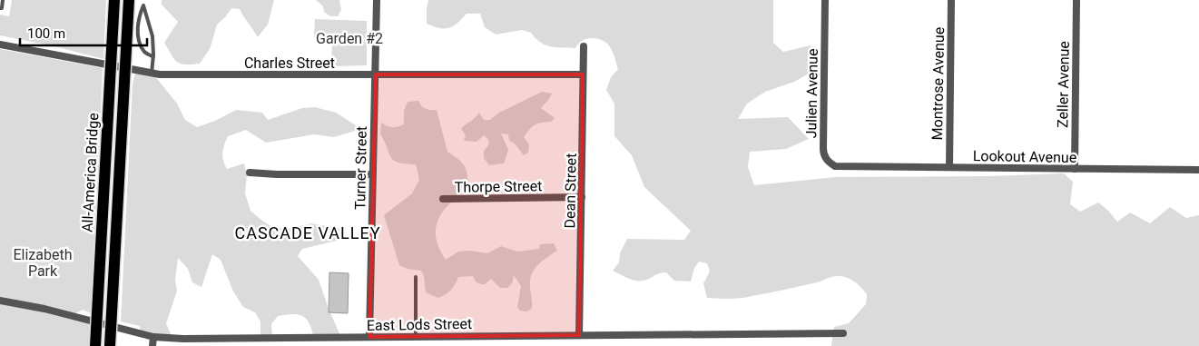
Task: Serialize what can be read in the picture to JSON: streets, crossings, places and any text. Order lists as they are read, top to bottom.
{
  "streets": {
    "main road": ["All-America Bridge"],
    "street": [
      "Charles Street",
      "Montrose Avenue",
      "Zeller Avenue",
      "Julien Avenue",
      "Lookout Avenue",
      "Turner Street",
      "Thorpe Street",
      "Dean Street",
      "East Lods Street"
    ]
  },
  "crossings": [
    ["Charles Street", "Turner Street"],
    ["Charles Street", "Dean Street"],
    ["Montrose Avenue", "Lookout Avenue"],
    ["Zeller Avenue", "Lookout Avenue"],
    ["Julien Avenue", "Lookout Avenue"],
    ["Turner Street", "East Lods Street"],
    ["Thorpe Street", "Dean Street"],
    ["Dean Street", "East Lods Street"]
  ],
  "districts": ["CASCADE VALLEY"],
  "parks": ["Garden #2", "Elizabeth Park"],
  "scale_bar": "100 m"
}
